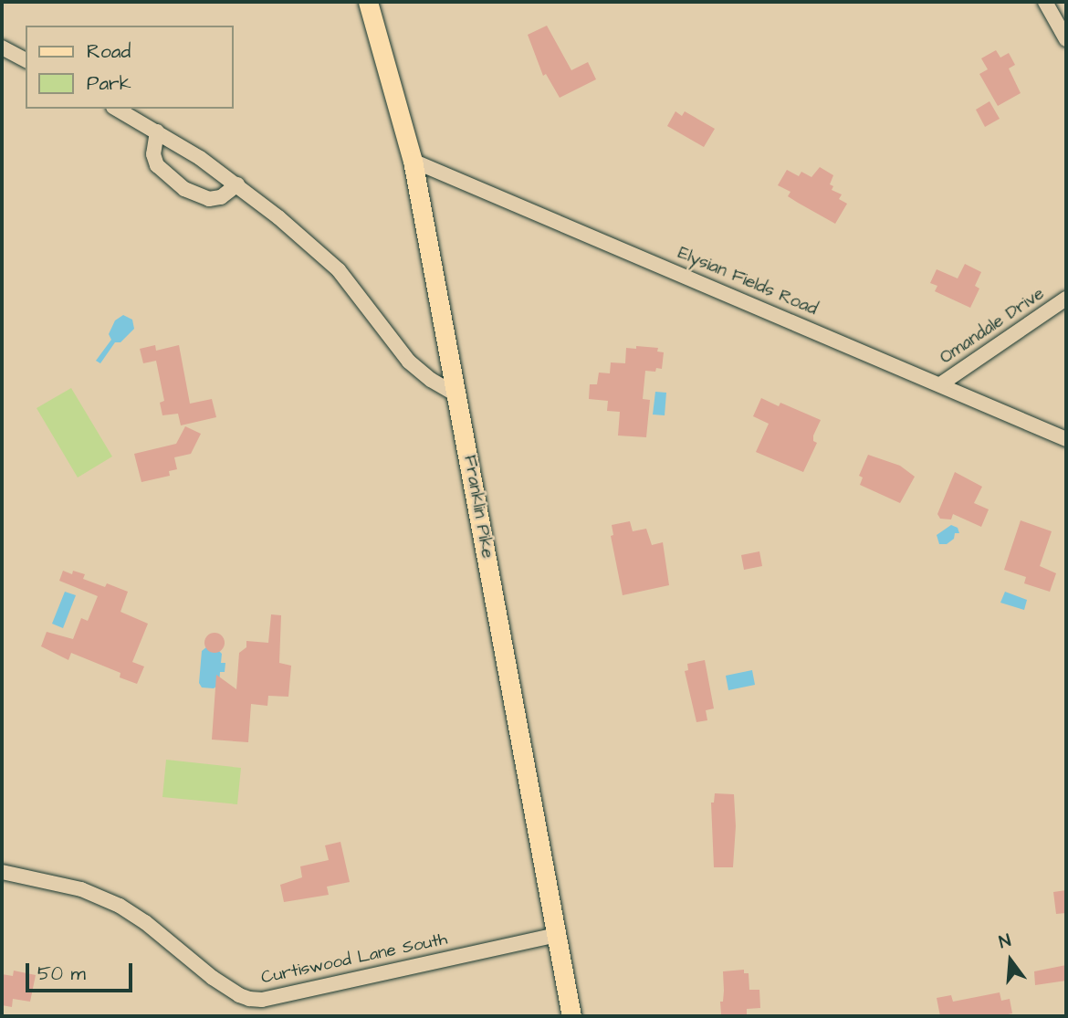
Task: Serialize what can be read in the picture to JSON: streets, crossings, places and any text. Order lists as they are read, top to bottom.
{
  "streets": {
    "main road": ["Franklin Pike"],
    "street": ["Elysian Fields Road", "Omandale Drive", "Curtiswood Lane South"]
  },
  "crossings": [
    ["Elysian Fields Road", "Omandale Drive"],
    ["Elysian Fields Road", "Franklin Pike"],
    ["Franklin Pike", "Curtiswood Lane South"]
  ],
  "legend": ["Road", "Park"],
  "scale_bar": "50 m",
  "north": "top"
}
